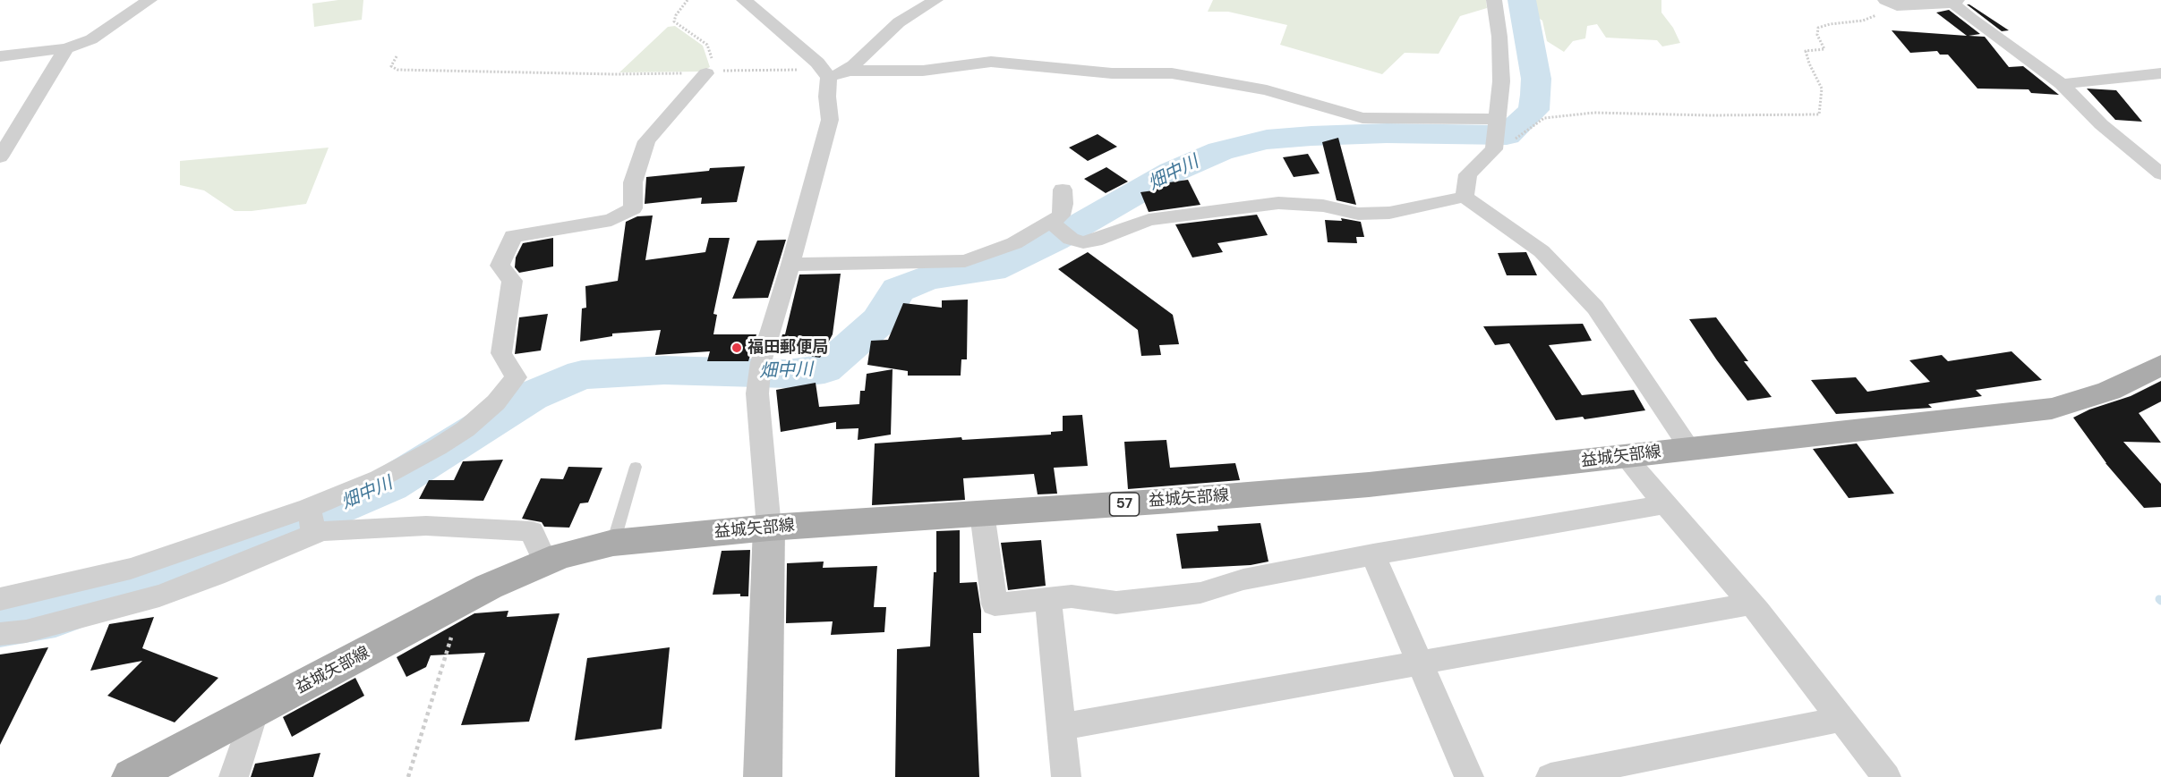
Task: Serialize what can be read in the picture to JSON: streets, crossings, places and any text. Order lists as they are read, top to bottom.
{
  "streets": {
    "main road": ["益城矢部線", "57"]
  },
  "water": ["畑中川"],
  "places": ["福田郵便局"]
}
